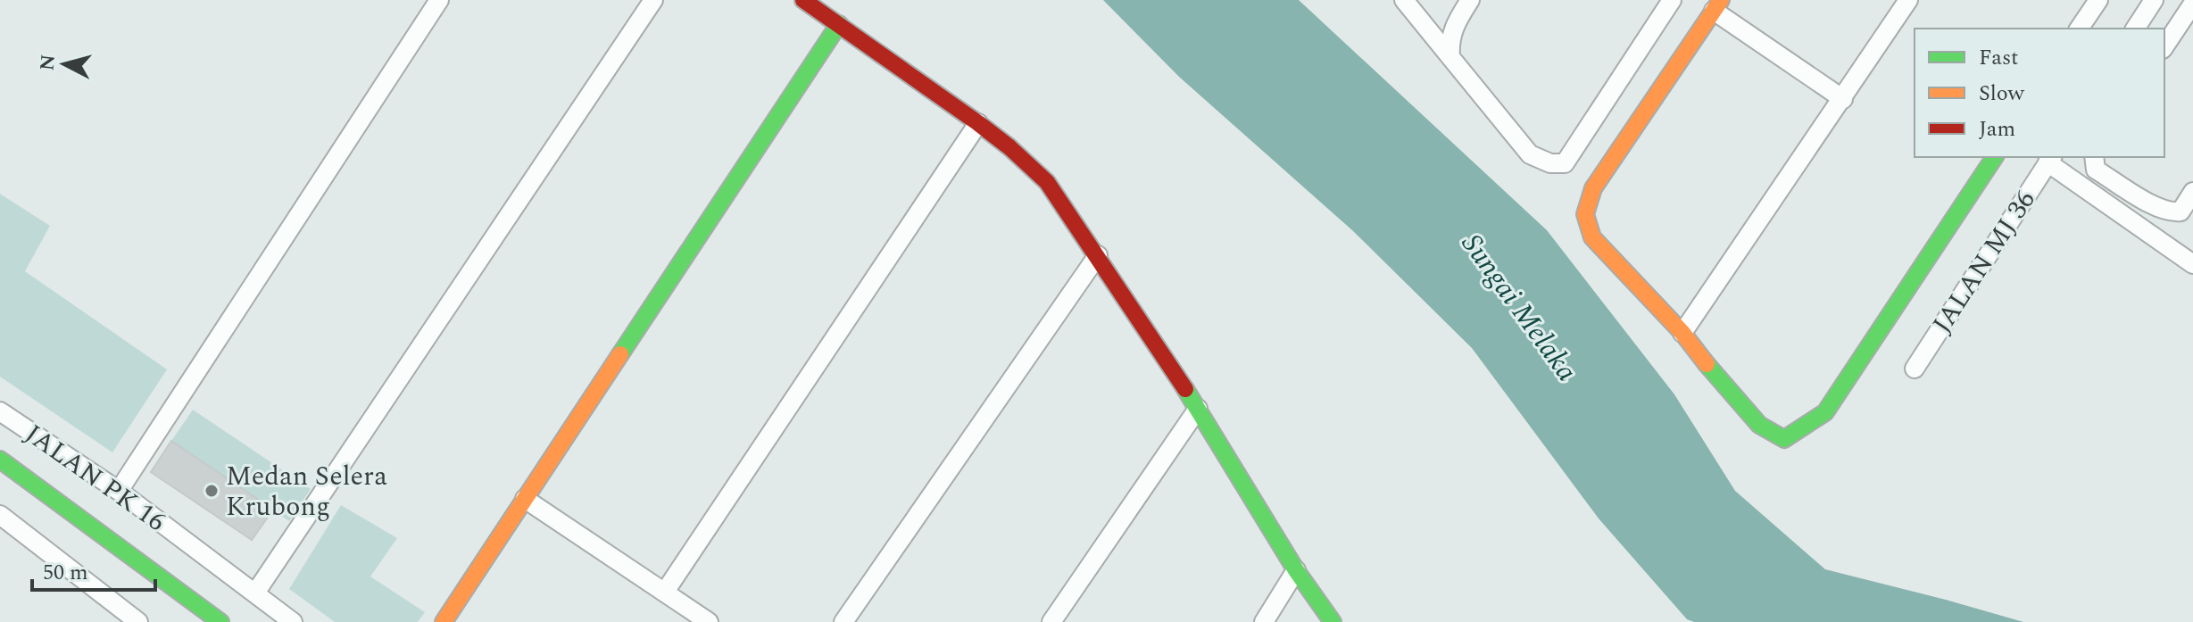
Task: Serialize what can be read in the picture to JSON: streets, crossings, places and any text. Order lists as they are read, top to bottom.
{
  "streets": {
    "street": ["JALAN MJ 36", "JALAN PK 16"]
  },
  "water": ["Sungai Melaka"],
  "places": ["Medan Selera Krubong"],
  "legend": ["Fast", "Slow", "Jam"],
  "scale_bar": "50 m",
  "north": "left"
}
